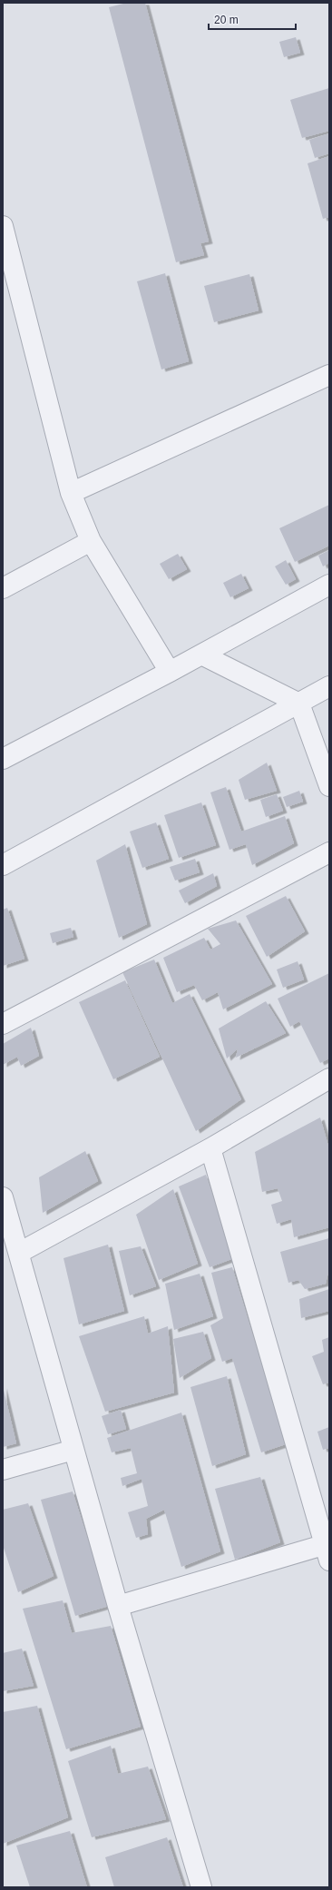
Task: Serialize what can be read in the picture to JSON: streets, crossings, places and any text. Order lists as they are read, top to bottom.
{
  "scale_bar": "20 m"
}
